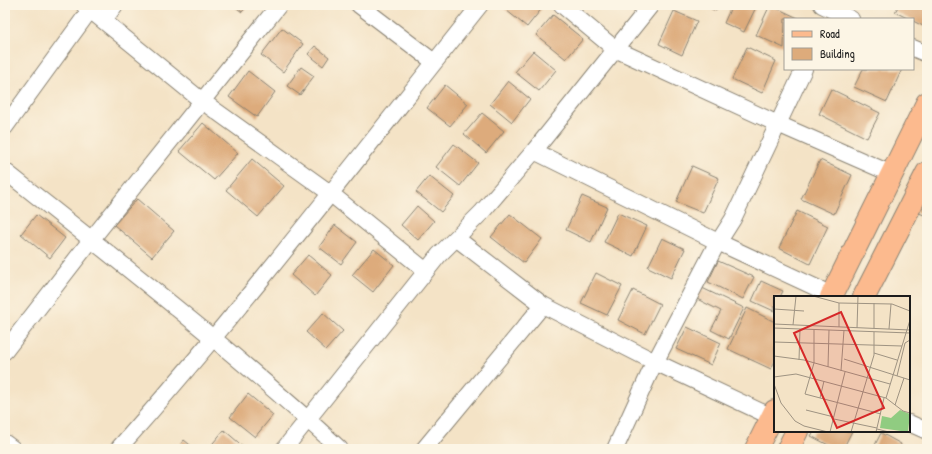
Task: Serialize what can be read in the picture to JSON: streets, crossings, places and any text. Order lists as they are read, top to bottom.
{
  "legend": ["Road", "Building"]
}
